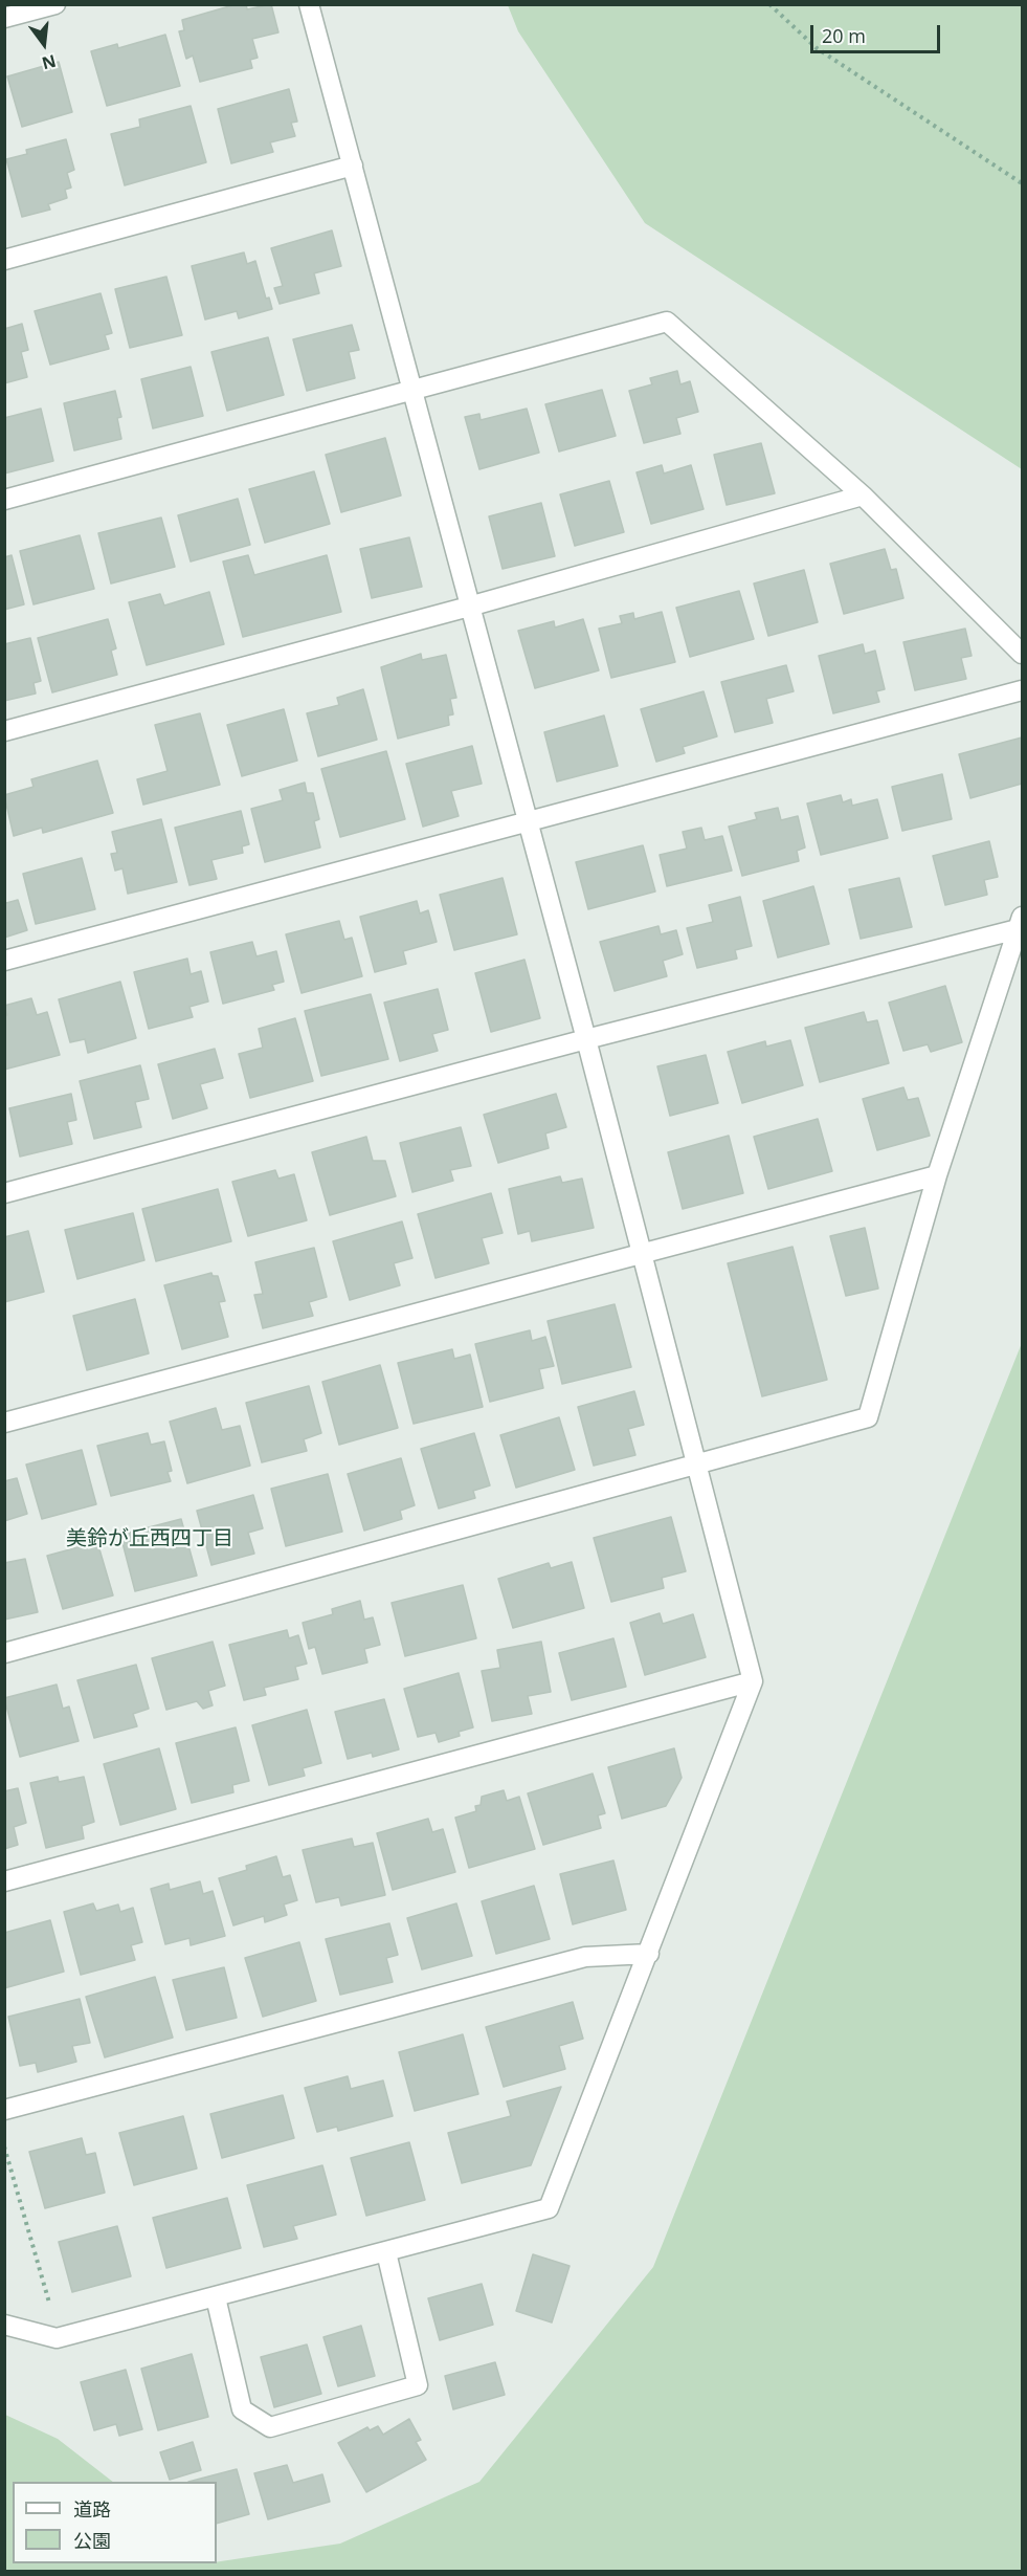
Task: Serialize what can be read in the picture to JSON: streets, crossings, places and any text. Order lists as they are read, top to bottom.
{
  "districts": ["美鈴が丘西四丁目"],
  "legend": ["道路", "公園"],
  "scale_bar": "20 m",
  "north": "bottom"
}
